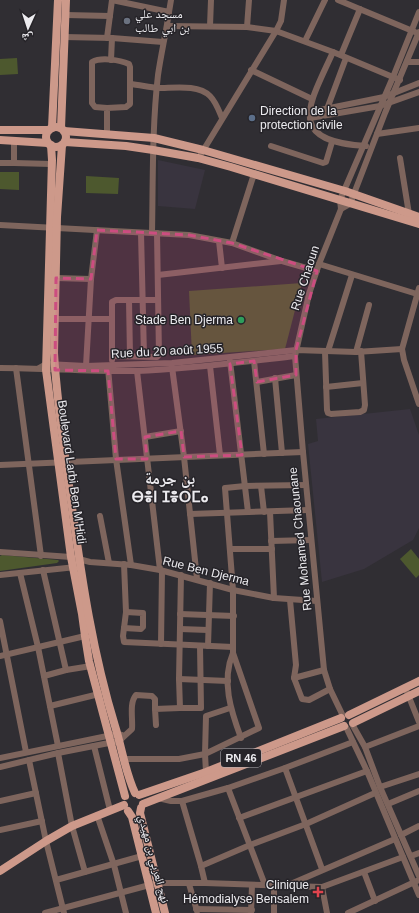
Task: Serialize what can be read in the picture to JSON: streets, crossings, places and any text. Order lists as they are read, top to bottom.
{
  "streets": {
    "main road": ["Boulevard Larbi Ben M'Hidi", "RN 46", "نهج العربي بن مهيدي"],
    "street": [
      "Rue Chaoun",
      "Rue du 20 août 1955",
      "Rue Mohamed Chaounane",
      "Rue Ben Djerma"
    ]
  },
  "crossings": [
    ["Rue Chaoun", "Rue du 20 août 1955"],
    ["Rue Chaoun", "Rue Mohamed Chaounane"],
    ["Rue du 20 août 1955", "Boulevard Larbi Ben M'Hidi"],
    ["Rue du 20 août 1955", "Rue Mohamed Chaounane"],
    ["Rue Mohamed Chaounane", "Rue Ben Djerma"],
    ["Rue Mohamed Chaounane", "RN 46"],
    ["RN 46", "نهج العربي بن مهيدي"]
  ],
  "districts": ["بن جرمة ⴱⴻⵏ ⵊⴻⵔⵎⴰ"],
  "places": {
    "other": ["مسجد علي بن ابي طالب", "Direction de la protection civile", "Stade Ben Djerma"],
    "health": ["Clinique Hémodialyse Bensalem"]
  },
  "north": "bottom"
}
